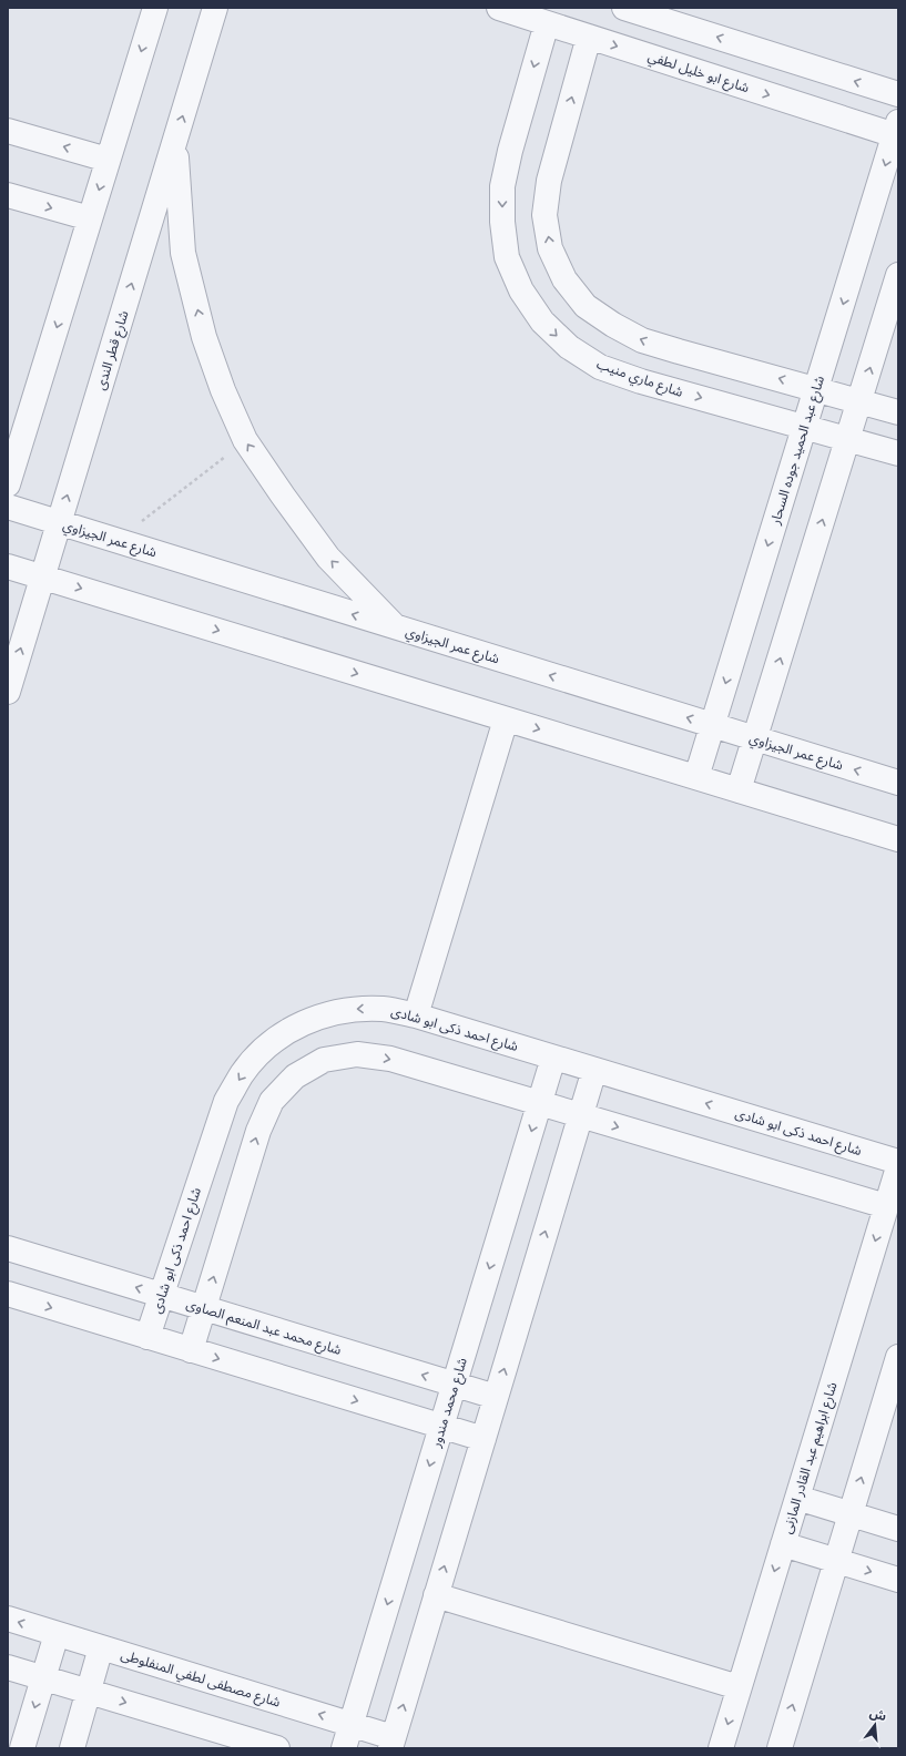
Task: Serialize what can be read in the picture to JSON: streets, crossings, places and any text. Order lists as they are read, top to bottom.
{
  "streets": {
    "street": [
      "شارع ابو خليل لطفي",
      "شارع قطر الندى",
      "شارع ماري منيب",
      "شارع عبد الحميد جوده السحار",
      "شارع عمر الجيزاوي",
      "شارع احمد ذكى ابو شادى",
      "شارع محمد عبد المنعم الصاوى",
      "شارع محمد مندور",
      "شارع ابراهيم عبد القادر المازنى",
      "شارع مصطفى لطفي المنفلوطى"
    ]
  },
  "crossings": [
    ["شارع ابو خليل لطفي", "شارع ماري منيب"],
    ["شارع ابو خليل لطفي", "شارع عبد الحميد جوده السحار"],
    ["شارع قطر الندى", "شارع عمر الجيزاوي"],
    ["شارع ماري منيب", "شارع عبد الحميد جوده السحار"],
    ["شارع عبد الحميد جوده السحار", "شارع عمر الجيزاوي"],
    ["شارع احمد ذكى ابو شادى", "شارع محمد عبد المنعم الصاوى"],
    ["شارع احمد ذكى ابو شادى", "شارع محمد مندور"],
    ["شارع محمد عبد المنعم الصاوى", "شارع محمد مندور"],
    ["شارع محمد مندور", "شارع مصطفى لطفي المنفلوطى"]
  ],
  "north": "top"
}
